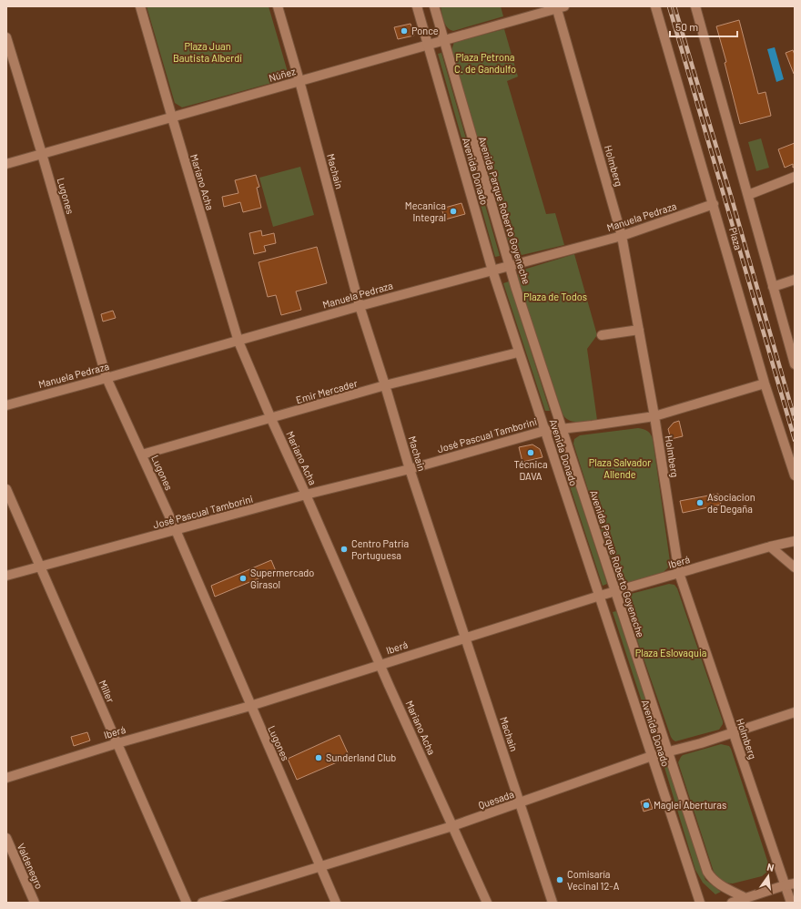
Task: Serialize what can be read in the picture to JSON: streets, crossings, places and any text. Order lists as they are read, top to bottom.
{
  "streets": {
    "street": [
      "Núñez",
      "Holmberg",
      "Machain",
      "Avenida Donado",
      "Mariano Acha",
      "Lugones",
      "Avenida Parque Roberto Goyeneche",
      "Manuela Pedraza",
      "Plaza",
      "Emir Mercader",
      "José Pascual Tamborini",
      "Iberá",
      "Miller",
      "Quesada",
      "Valdenegro"
    ]
  },
  "crossings": [
    ["Núñez", "Holmberg"],
    ["Núñez", "Machain"],
    ["Núñez", "Avenida Donado"],
    ["Núñez", "Mariano Acha"],
    ["Núñez", "Lugones"],
    ["Núñez", "Avenida Parque Roberto Goyeneche"],
    ["Holmberg", "Manuela Pedraza"],
    ["Holmberg", "José Pascual Tamborini"],
    ["Holmberg", "Iberá"],
    ["Holmberg", "Quesada"],
    ["Machain", "Manuela Pedraza"],
    ["Machain", "Emir Mercader"],
    ["Machain", "José Pascual Tamborini"],
    ["Machain", "Iberá"],
    ["Machain", "Quesada"],
    ["Avenida Donado", "Manuela Pedraza"],
    ["Avenida Donado", "Emir Mercader"],
    ["Avenida Donado", "José Pascual Tamborini"],
    ["Avenida Donado", "Iberá"],
    ["Avenida Donado", "Quesada"],
    ["Mariano Acha", "Manuela Pedraza"],
    ["Mariano Acha", "Emir Mercader"],
    ["Mariano Acha", "José Pascual Tamborini"],
    ["Mariano Acha", "Iberá"],
    ["Mariano Acha", "Quesada"],
    ["Lugones", "Manuela Pedraza"],
    ["Lugones", "Emir Mercader"],
    ["Lugones", "José Pascual Tamborini"],
    ["Lugones", "Iberá"],
    ["Lugones", "Quesada"],
    ["Avenida Parque Roberto Goyeneche", "Manuela Pedraza"],
    ["Avenida Parque Roberto Goyeneche", "José Pascual Tamborini"],
    ["Avenida Parque Roberto Goyeneche", "Iberá"],
    ["Avenida Parque Roberto Goyeneche", "Quesada"],
    ["Manuela Pedraza", "Plaza"],
    ["Plaza", "José Pascual Tamborini"],
    ["José Pascual Tamborini", "Miller"],
    ["Iberá", "Miller"]
  ],
  "parks": [
    "Plaza Juan Bautista Alberdi",
    "Plaza Petrona C. de Gandulfo",
    "Plaza de Todos",
    "Plaza Salvador Allende",
    "Plaza Eslovaquia"
  ],
  "places": [
    "Ponce",
    "Mecanica Integral",
    "Técnica DAVA",
    "Asociacion de Degaña",
    "Centro Patria Portuguesa",
    "Supermercado Girasol",
    "Sunderland Club",
    "Maglei Aberturas",
    "Comisaría Vecinal 12-A"
  ],
  "scale_bar": "50 m",
  "north": "top"
}
